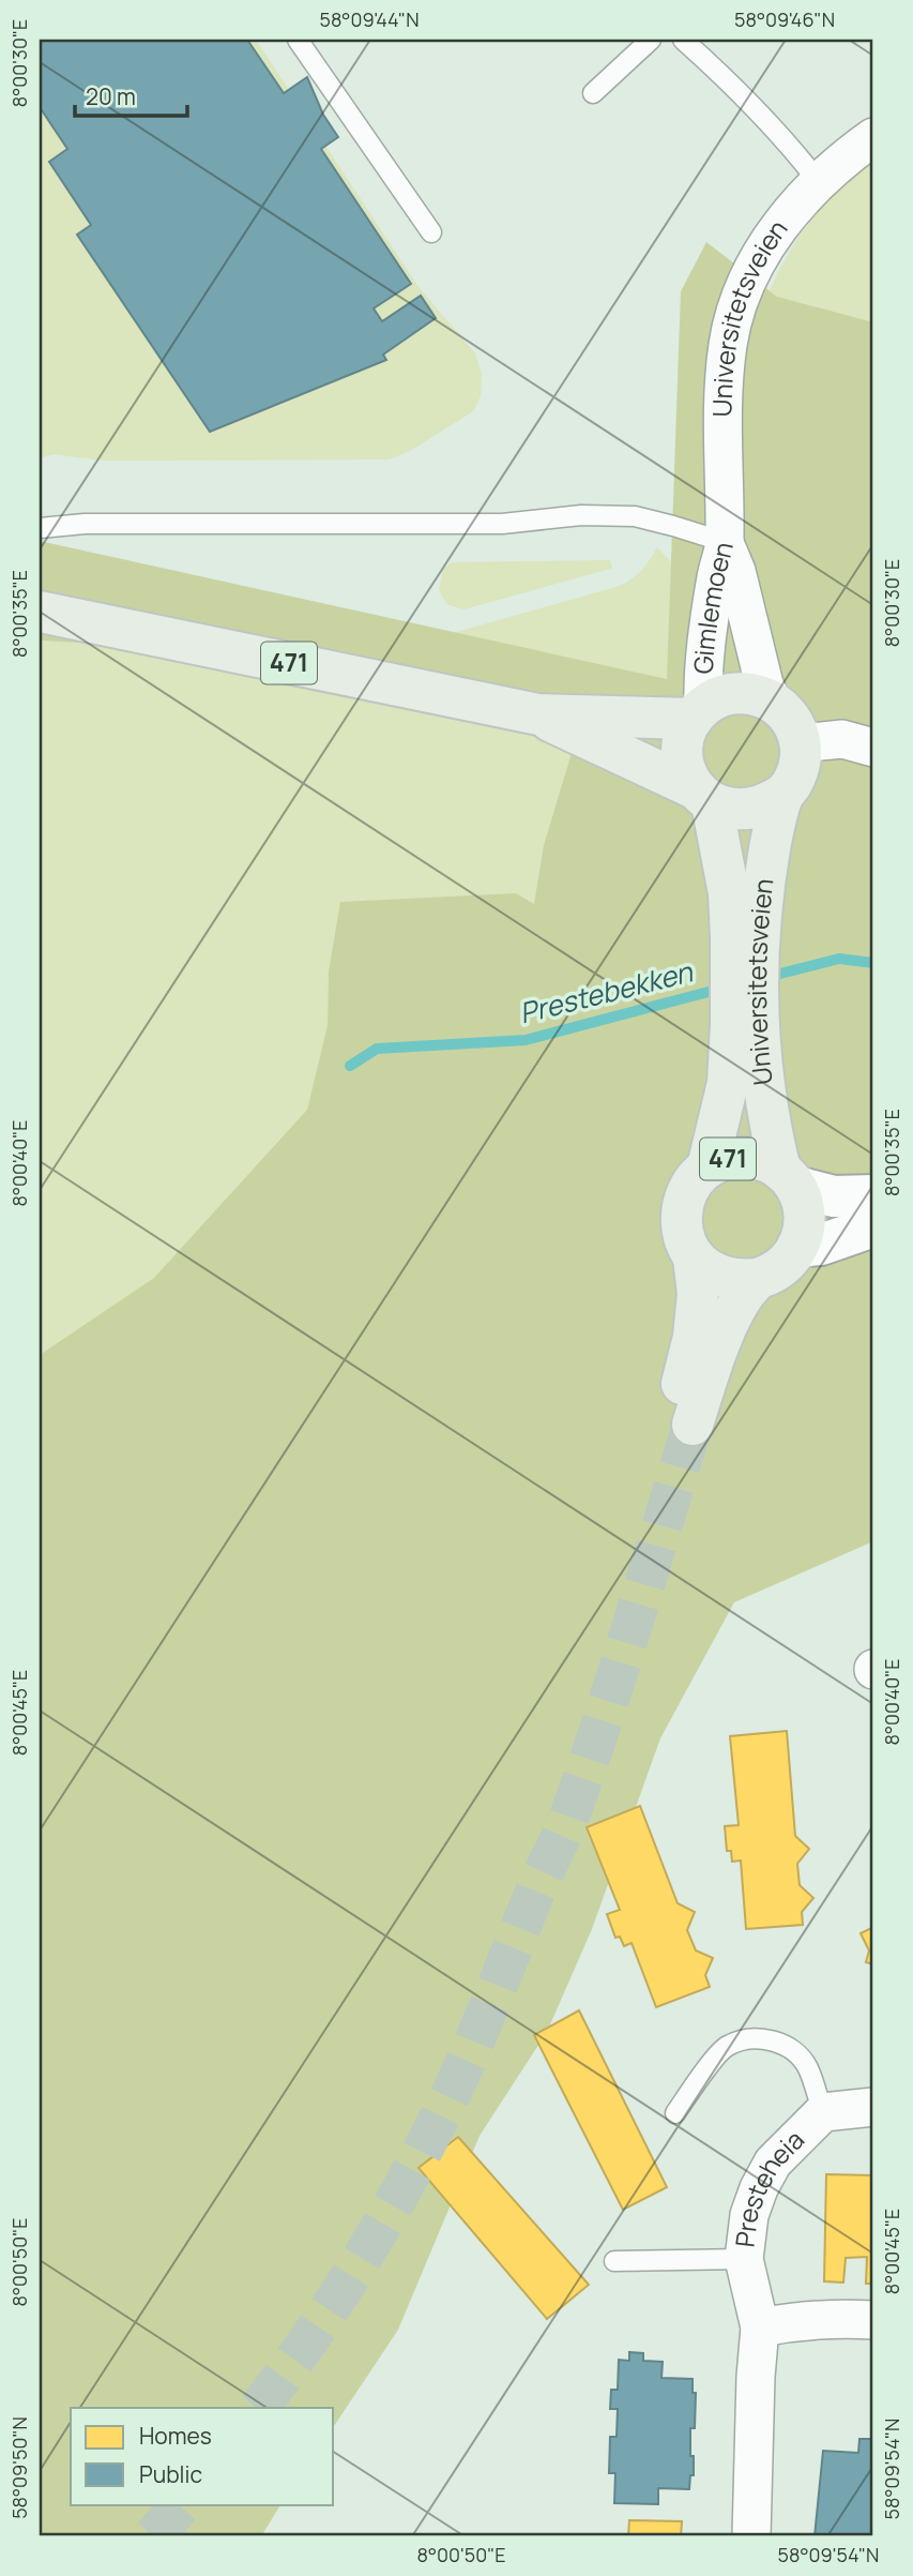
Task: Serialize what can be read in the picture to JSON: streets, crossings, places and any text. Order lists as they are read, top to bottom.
{
  "streets": {
    "main road": ["Universitetsveien", "471"],
    "street": ["Gimlemoen", "Presteheia"]
  },
  "crossings": [
    ["Universitetsveien", "Gimlemoen"],
    ["Universitetsveien", "471"],
    ["Gimlemoen", "471"]
  ],
  "water": ["Prestebekken"],
  "legend": ["Homes", "Public"],
  "scale_bar": "20 m",
  "coordinates": [
    "58°09'44\"N",
    "58°09'46\"N",
    "8°00'30\"E",
    "8°00'35\"E",
    "8°00'40\"E",
    "8°00'45\"E",
    "8°00'50\"E",
    "58°09'50\"N",
    "58°09'54\"N"
  ]
}
